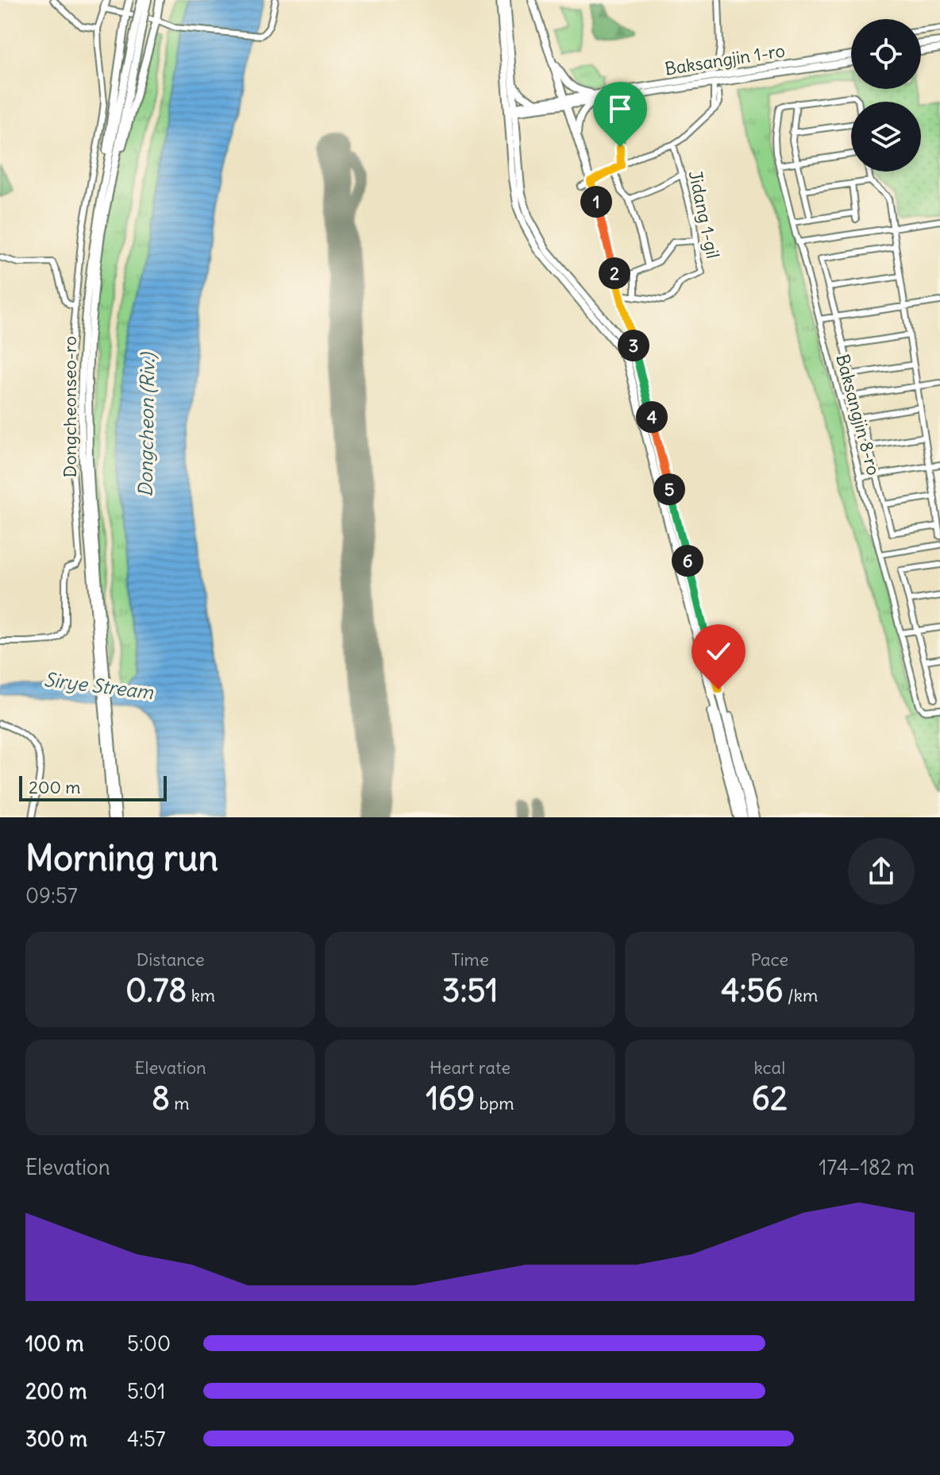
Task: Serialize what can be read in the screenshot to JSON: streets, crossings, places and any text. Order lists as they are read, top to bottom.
{
  "streets": {
    "main road": ["Baksangjin 1-ro", "Dongcheonseo-ro"],
    "street": ["Jidang 1-gil", "Baksangjin 8-ro"]
  },
  "water": ["Dongcheon (Riv.)", "Sirye Stream"],
  "scale_bar": "200 m",
  "page": {
    "pins": [
      "1",
      "2",
      "3",
      "4",
      "5",
      "6"
    ],
    "scale": "200 m",
    "heading": ["Morning run", "09:57"],
    "stats": [
      ["Distance", "0.78 km"],
      ["Time", "3:51"],
      ["Pace", "4:56 /km"],
      ["Elevation", "8 m"],
      ["Heart rate", "169 bpm"],
      ["kcal", "62"]
    ],
    "chart": ["Elevation", "174–182 m"],
    "list": [
      {
        "name": "100 m",
        "note": "5:00"
      },
      {
        "name": "200 m",
        "note": "5:01"
      },
      {
        "name": "300 m",
        "note": "4:57"
      }
    ]
  }
}
